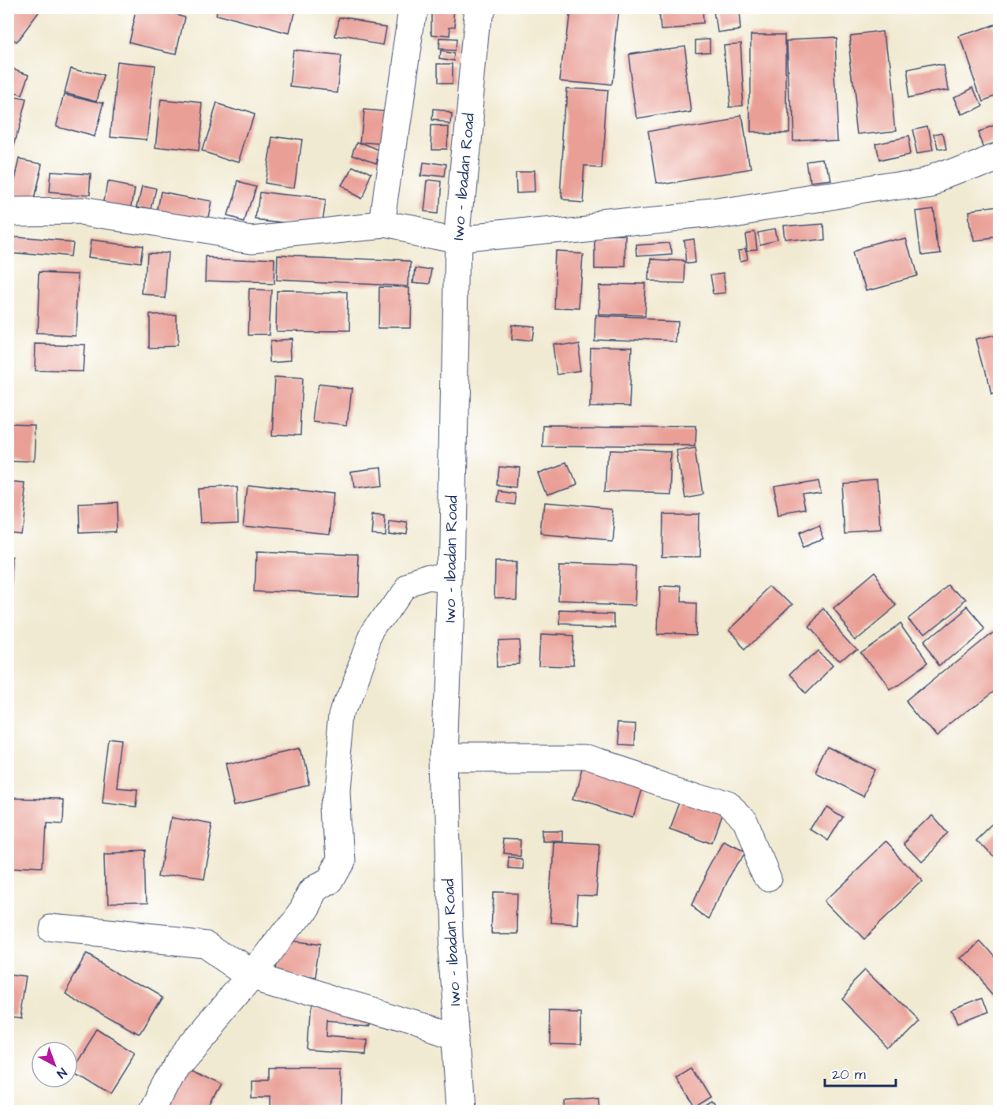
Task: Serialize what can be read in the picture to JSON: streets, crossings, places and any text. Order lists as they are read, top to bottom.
{
  "streets": {
    "street": ["Iwo - Ibadan Road"]
  },
  "scale_bar": "20 m",
  "north": "bottom right"
}
